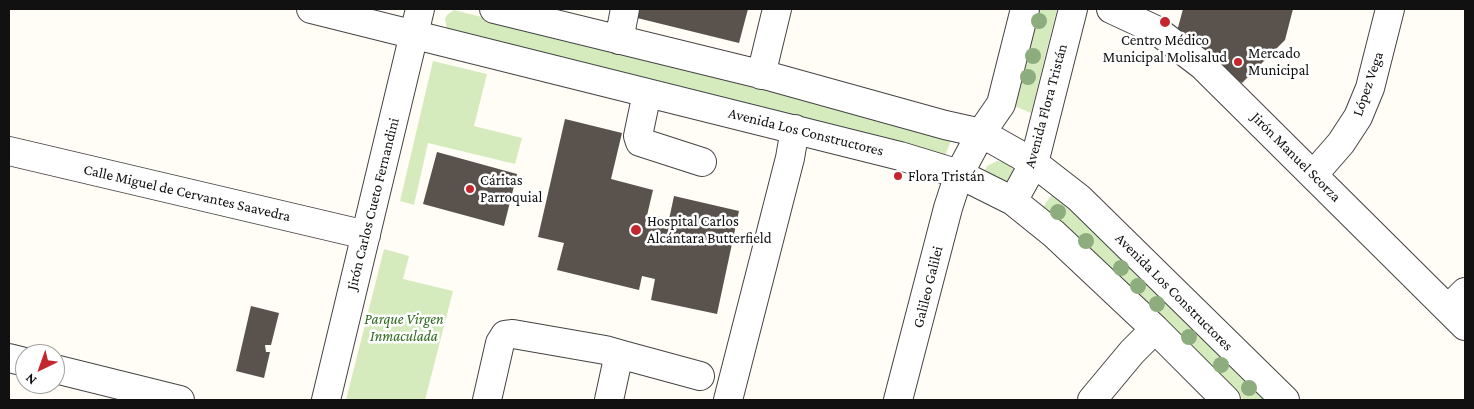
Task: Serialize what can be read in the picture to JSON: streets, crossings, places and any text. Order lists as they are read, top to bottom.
{
  "streets": {
    "street": [
      "López Vega",
      "Avenida Flora Tristán",
      "Avenida Los Constructores",
      "Jirón Manuel Scorza",
      "Calle Miguel de Cervantes Saavedra",
      "Jirón Carlos Cueto Fernandini",
      "Galileo Galilei"
    ]
  },
  "crossings": [
    ["López Vega", "Jirón Manuel Scorza"],
    ["Avenida Flora Tristán", "Avenida Los Constructores"],
    ["Avenida Los Constructores", "Jirón Carlos Cueto Fernandini"],
    ["Avenida Los Constructores", "Galileo Galilei"],
    ["Calle Miguel de Cervantes Saavedra", "Jirón Carlos Cueto Fernandini"]
  ],
  "parks": ["Parque Virgen Inmaculada"],
  "places": [
    "Centro Médico Municipal Molisalud",
    "Mercado Municipal",
    "Flora Tristán",
    "Cáritas Parroquial",
    "Hospital Carlos Alcántara Butterfield"
  ],
  "north": "bottom left"
}
